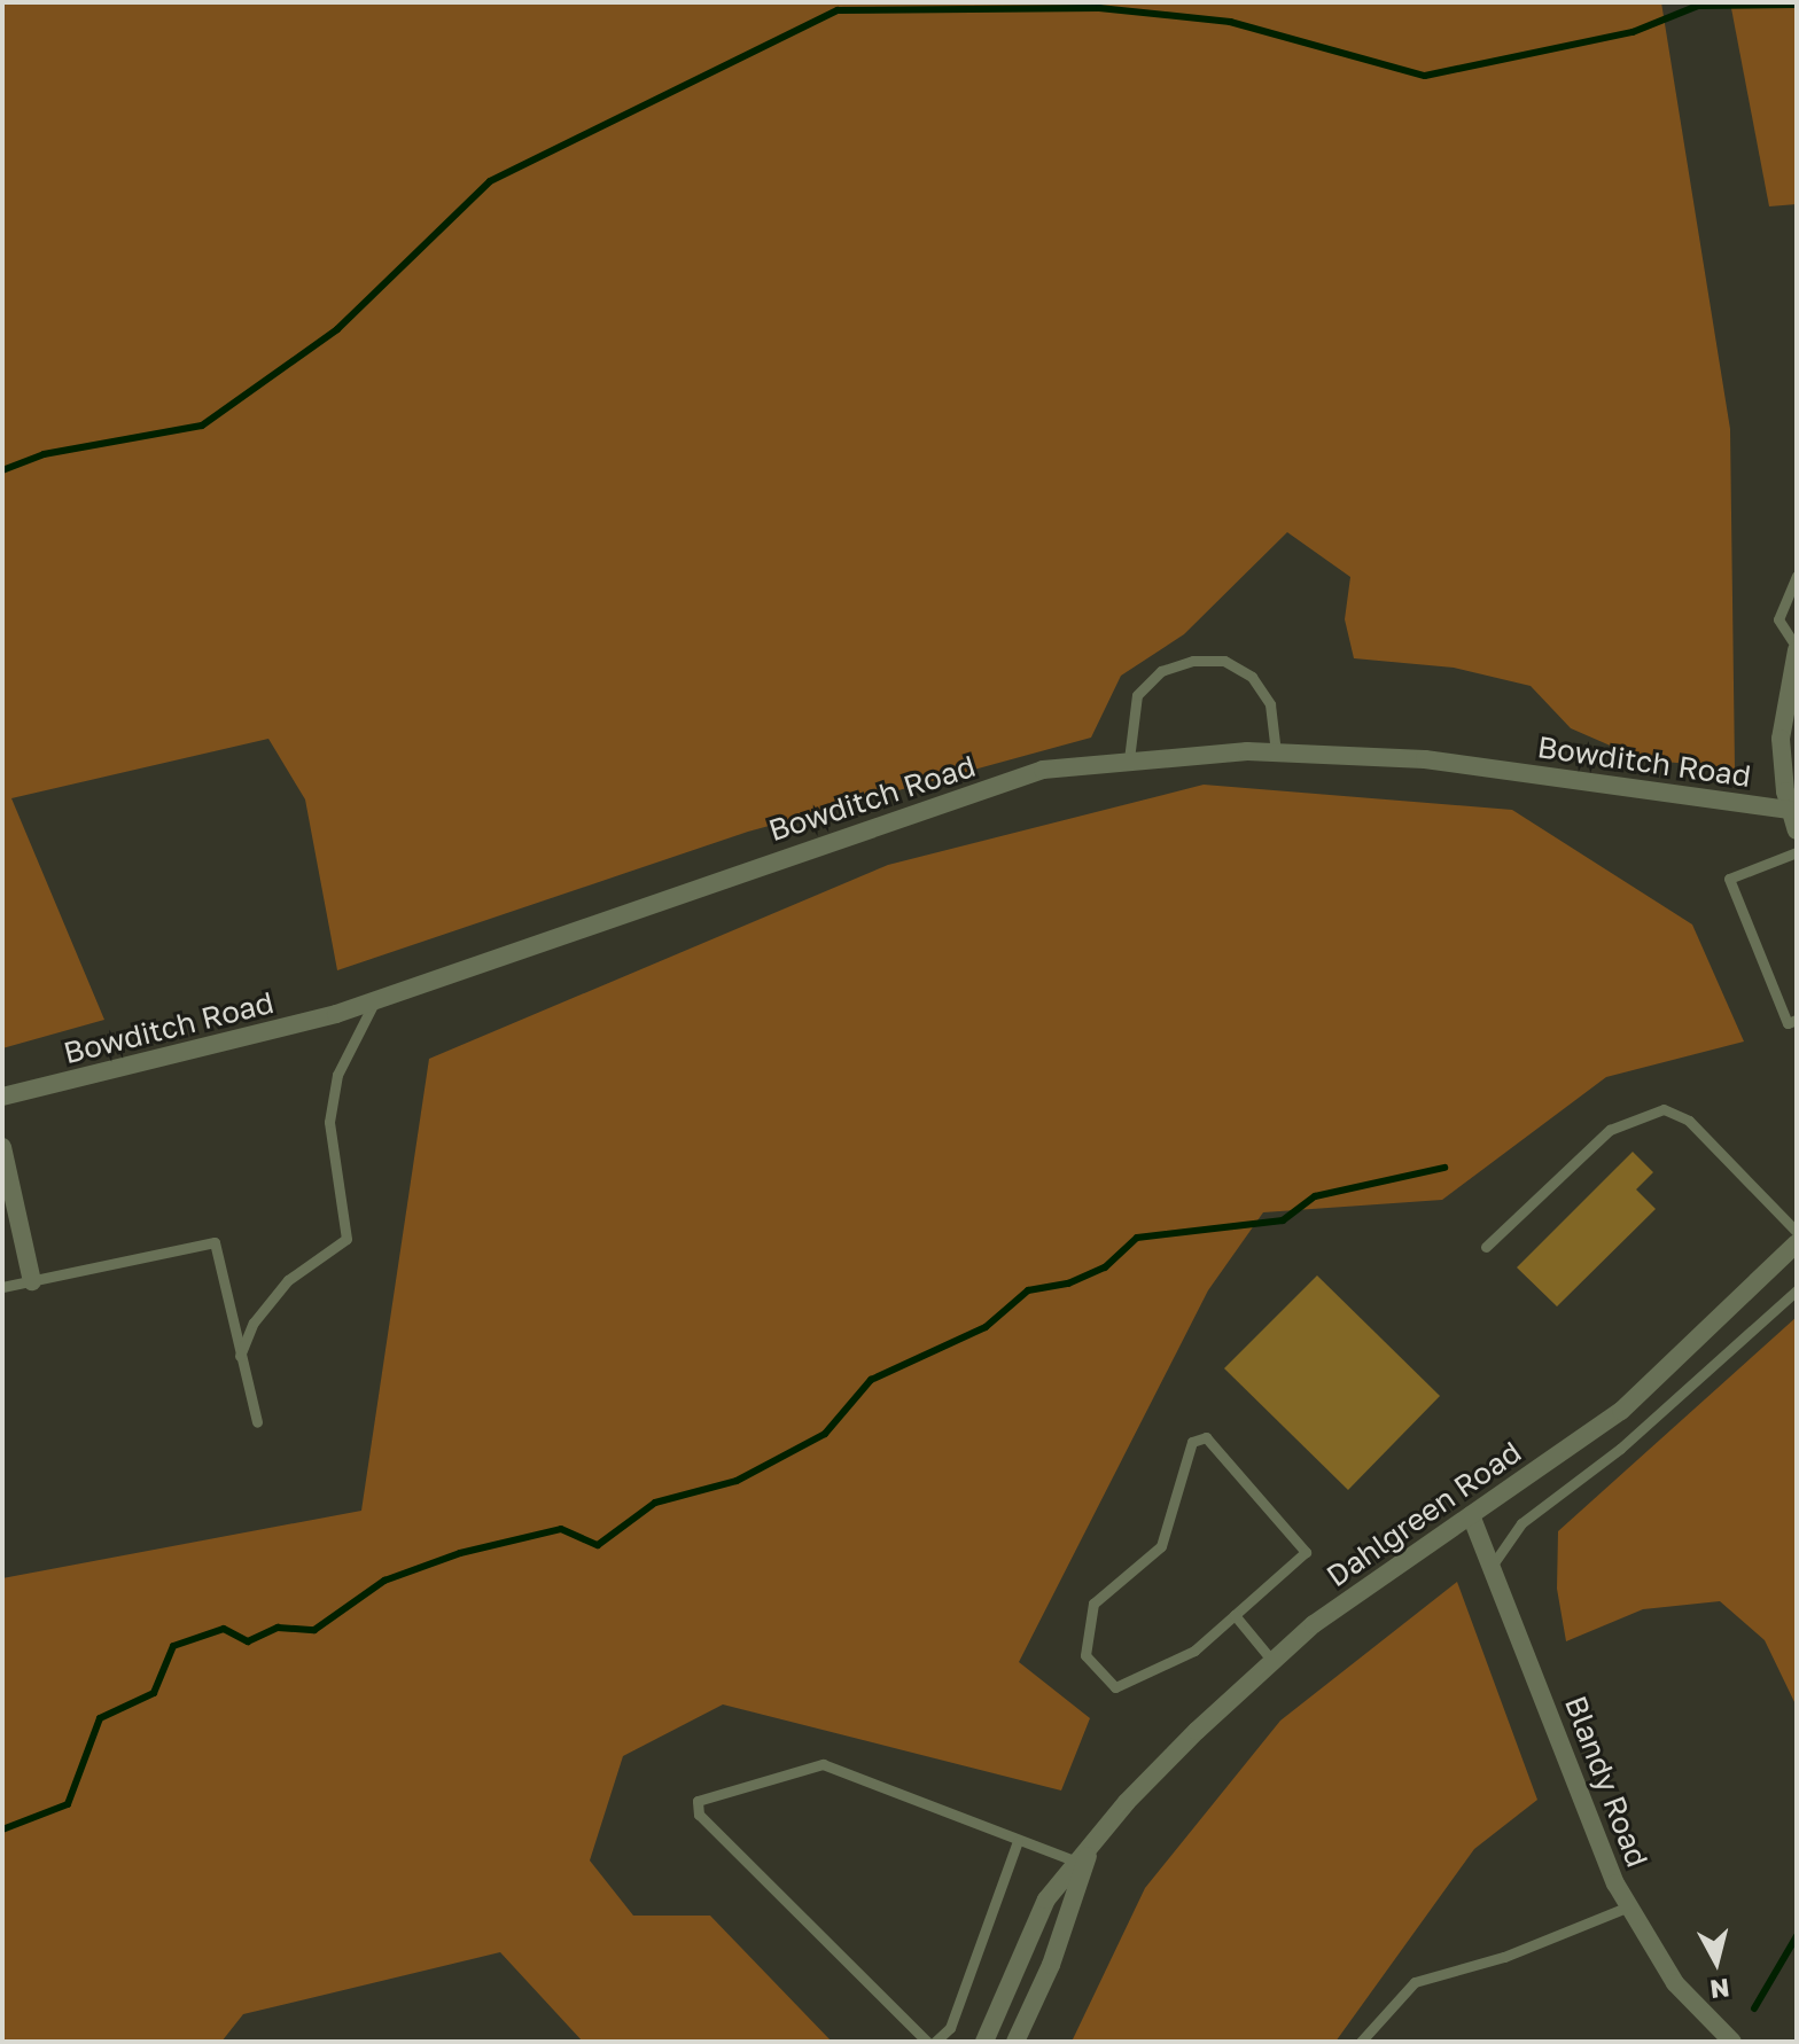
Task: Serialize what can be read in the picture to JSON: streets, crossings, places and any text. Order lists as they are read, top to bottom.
{
  "streets": {
    "street": ["Bowditch Road", "Dahlgreen Road", "Blandy Road"]
  },
  "crossings": [
    ["Dahlgreen Road", "Blandy Road"]
  ],
  "north": "bottom"
}
